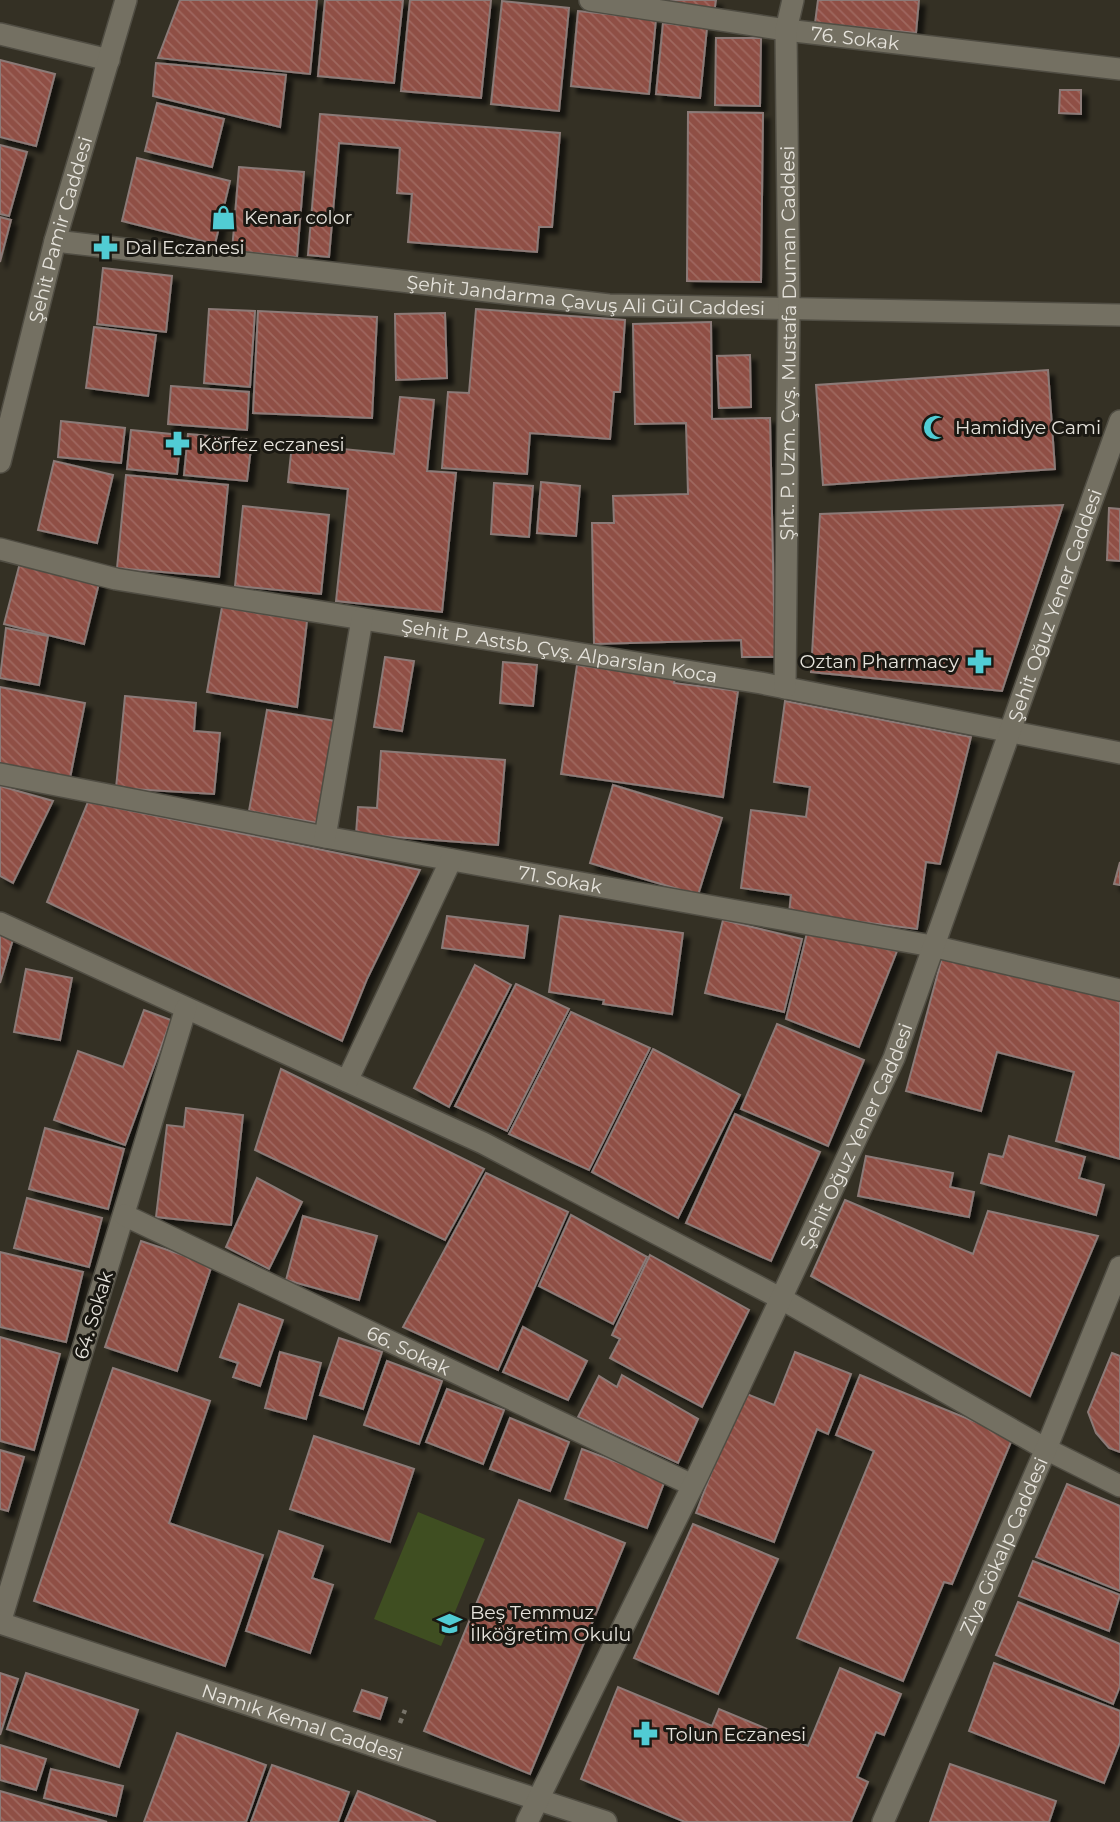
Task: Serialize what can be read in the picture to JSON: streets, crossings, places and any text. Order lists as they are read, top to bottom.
{
  "streets": {
    "street": [
      "76. Sokak",
      "Şehit Pamir Caddesi",
      "Şehit Jandarma Çavuş Ali Gül Caddesi",
      "Şht. P. Uzm. Çvş. Mustafa Duman Caddesi",
      "Şehit Oğuz Yener Caddesi",
      "Şehit P. Astsb. Çvş. Alparslan Koca",
      "71. Sokak",
      "64. Sokak",
      "66. Sokak",
      "Ziya Gökalp Caddesi",
      "Namık Kemal Caddesi"
    ]
  },
  "crossings": [
    ["76. Sokak", "Şht. P. Uzm. Çvş. Mustafa Duman Caddesi"],
    ["Şehit Pamir Caddesi", "Şehit Jandarma Çavuş Ali Gül Caddesi"],
    ["Şehit Jandarma Çavuş Ali Gül Caddesi", "Şht. P. Uzm. Çvş. Mustafa Duman Caddesi"],
    ["Şht. P. Uzm. Çvş. Mustafa Duman Caddesi", "Şehit P. Astsb. Çvş. Alparslan Koca"],
    ["Şehit Oğuz Yener Caddesi", "Şehit P. Astsb. Çvş. Alparslan Koca"],
    ["Şehit Oğuz Yener Caddesi", "71. Sokak"],
    ["Şehit Oğuz Yener Caddesi", "66. Sokak"],
    ["Şehit Oğuz Yener Caddesi", "Namık Kemal Caddesi"],
    ["64. Sokak", "66. Sokak"],
    ["64. Sokak", "Namık Kemal Caddesi"]
  ],
  "places": {
    "shop": ["Kenar color"],
    "pharmacy": [
      "Dal Eczanesi",
      "Körfez eczanesi",
      "Oztan Pharmacy",
      "Tolun Eczanesi"
    ],
    "mosque": ["Hamidiye Cami"],
    "school or university": ["Beş Temmuz İlköğretim Okulu"]
  }
}
